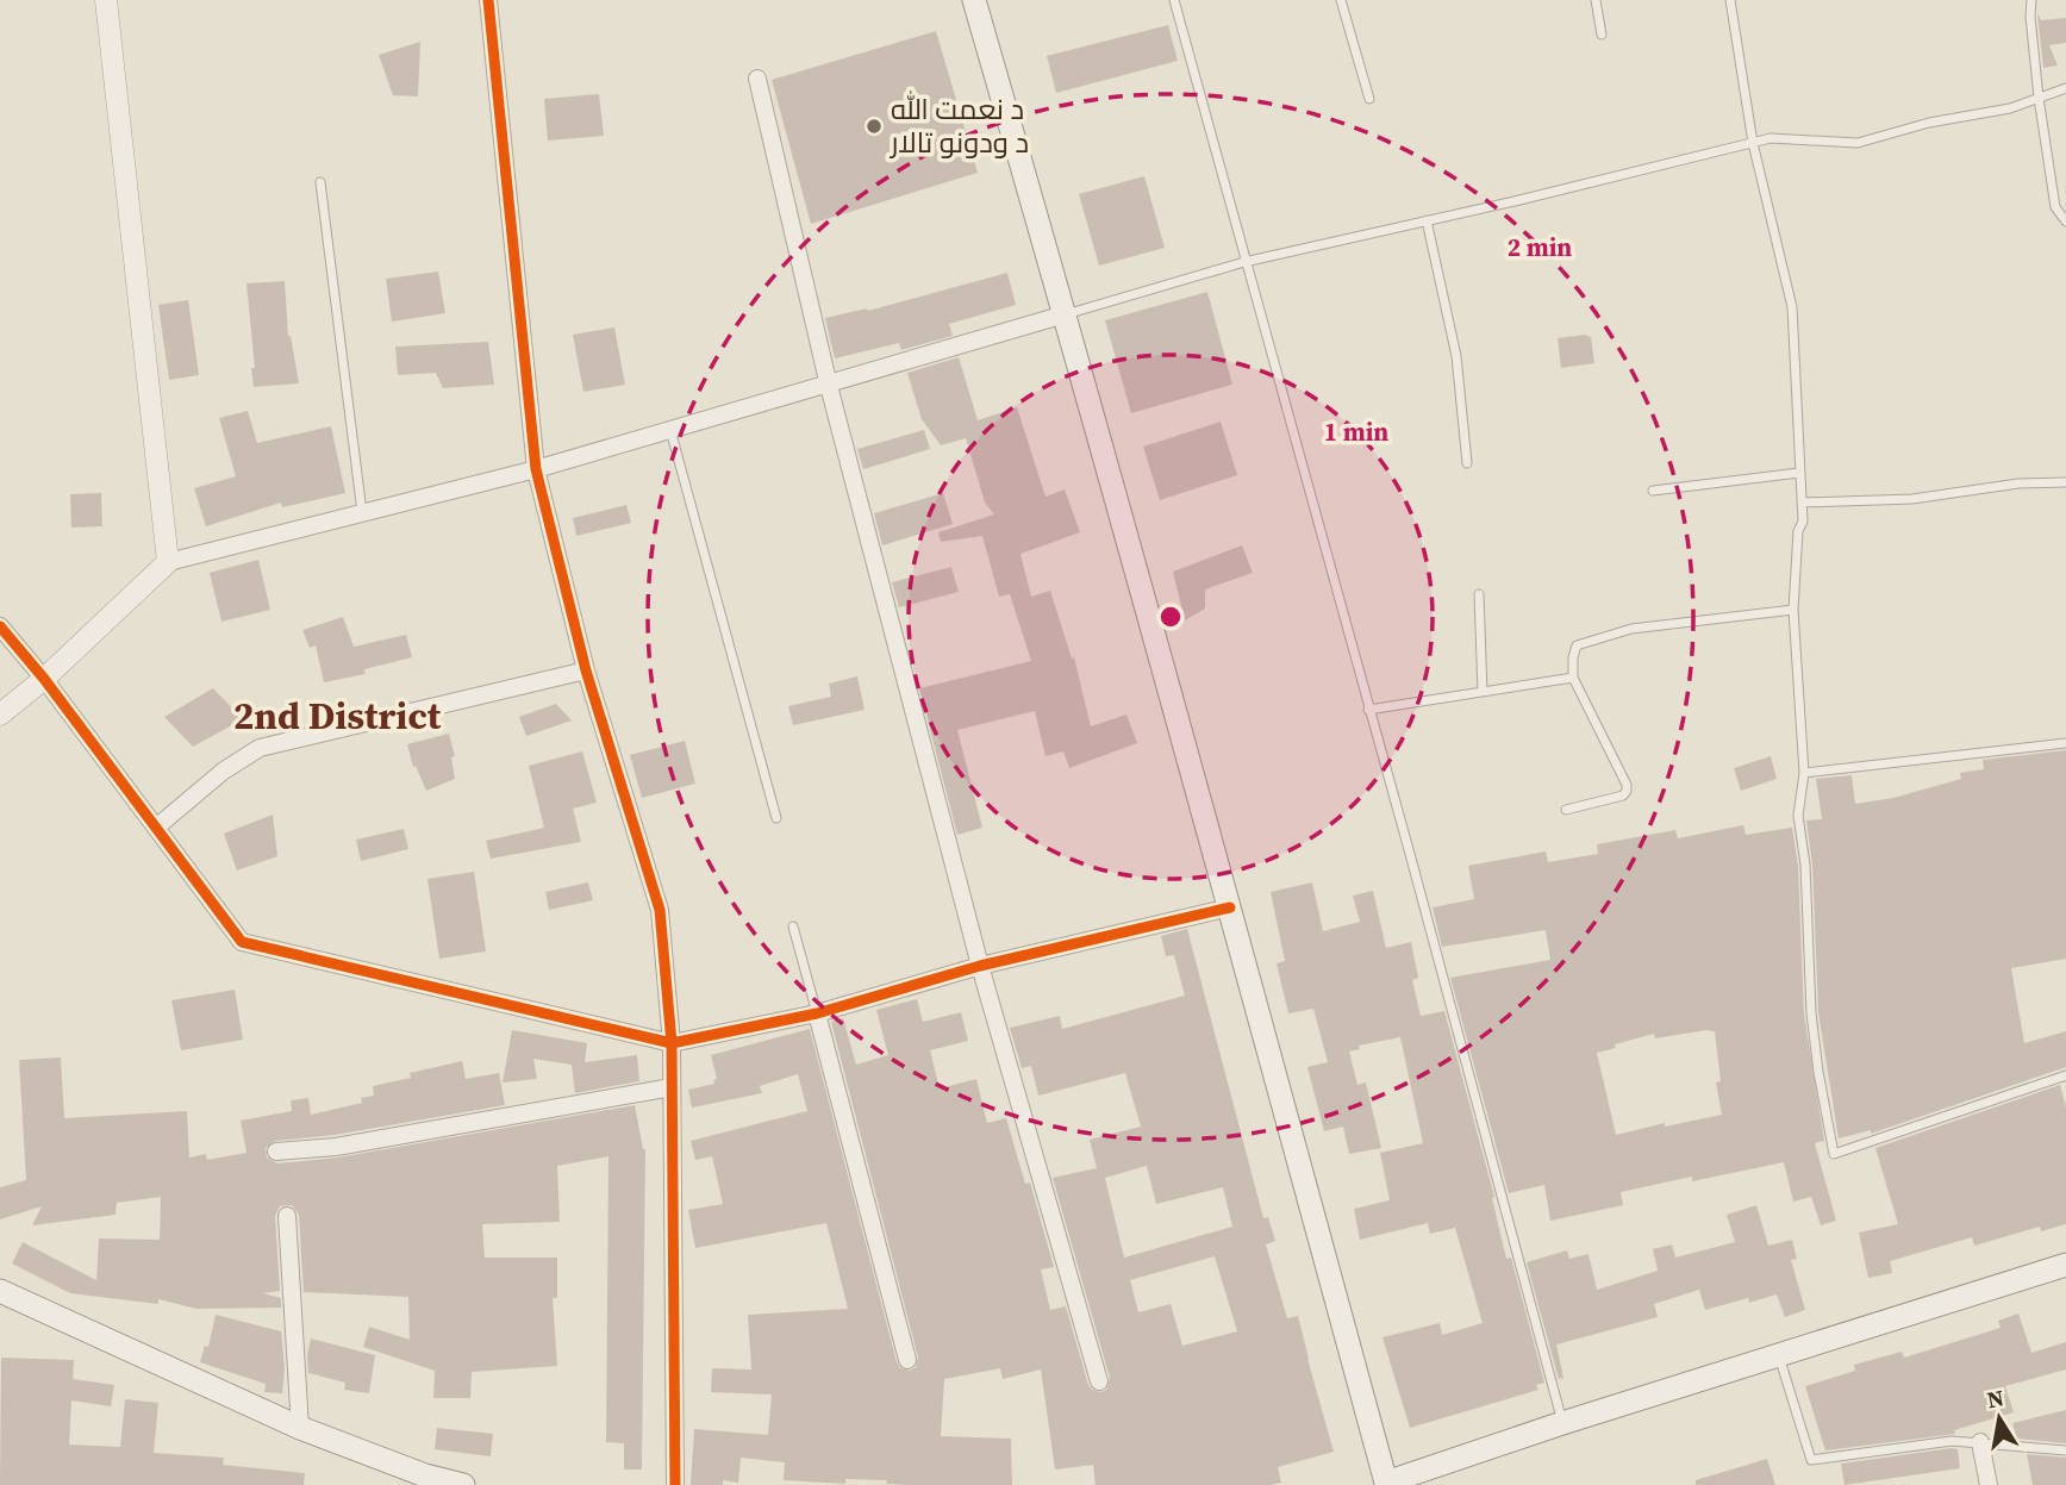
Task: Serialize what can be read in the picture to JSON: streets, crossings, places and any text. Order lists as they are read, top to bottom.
{
  "districts": ["2nd District"],
  "places": ["د نعمت الله د ودونو تالار"],
  "north": "top",
  "rings": ["2 min", "1 min"]
}
